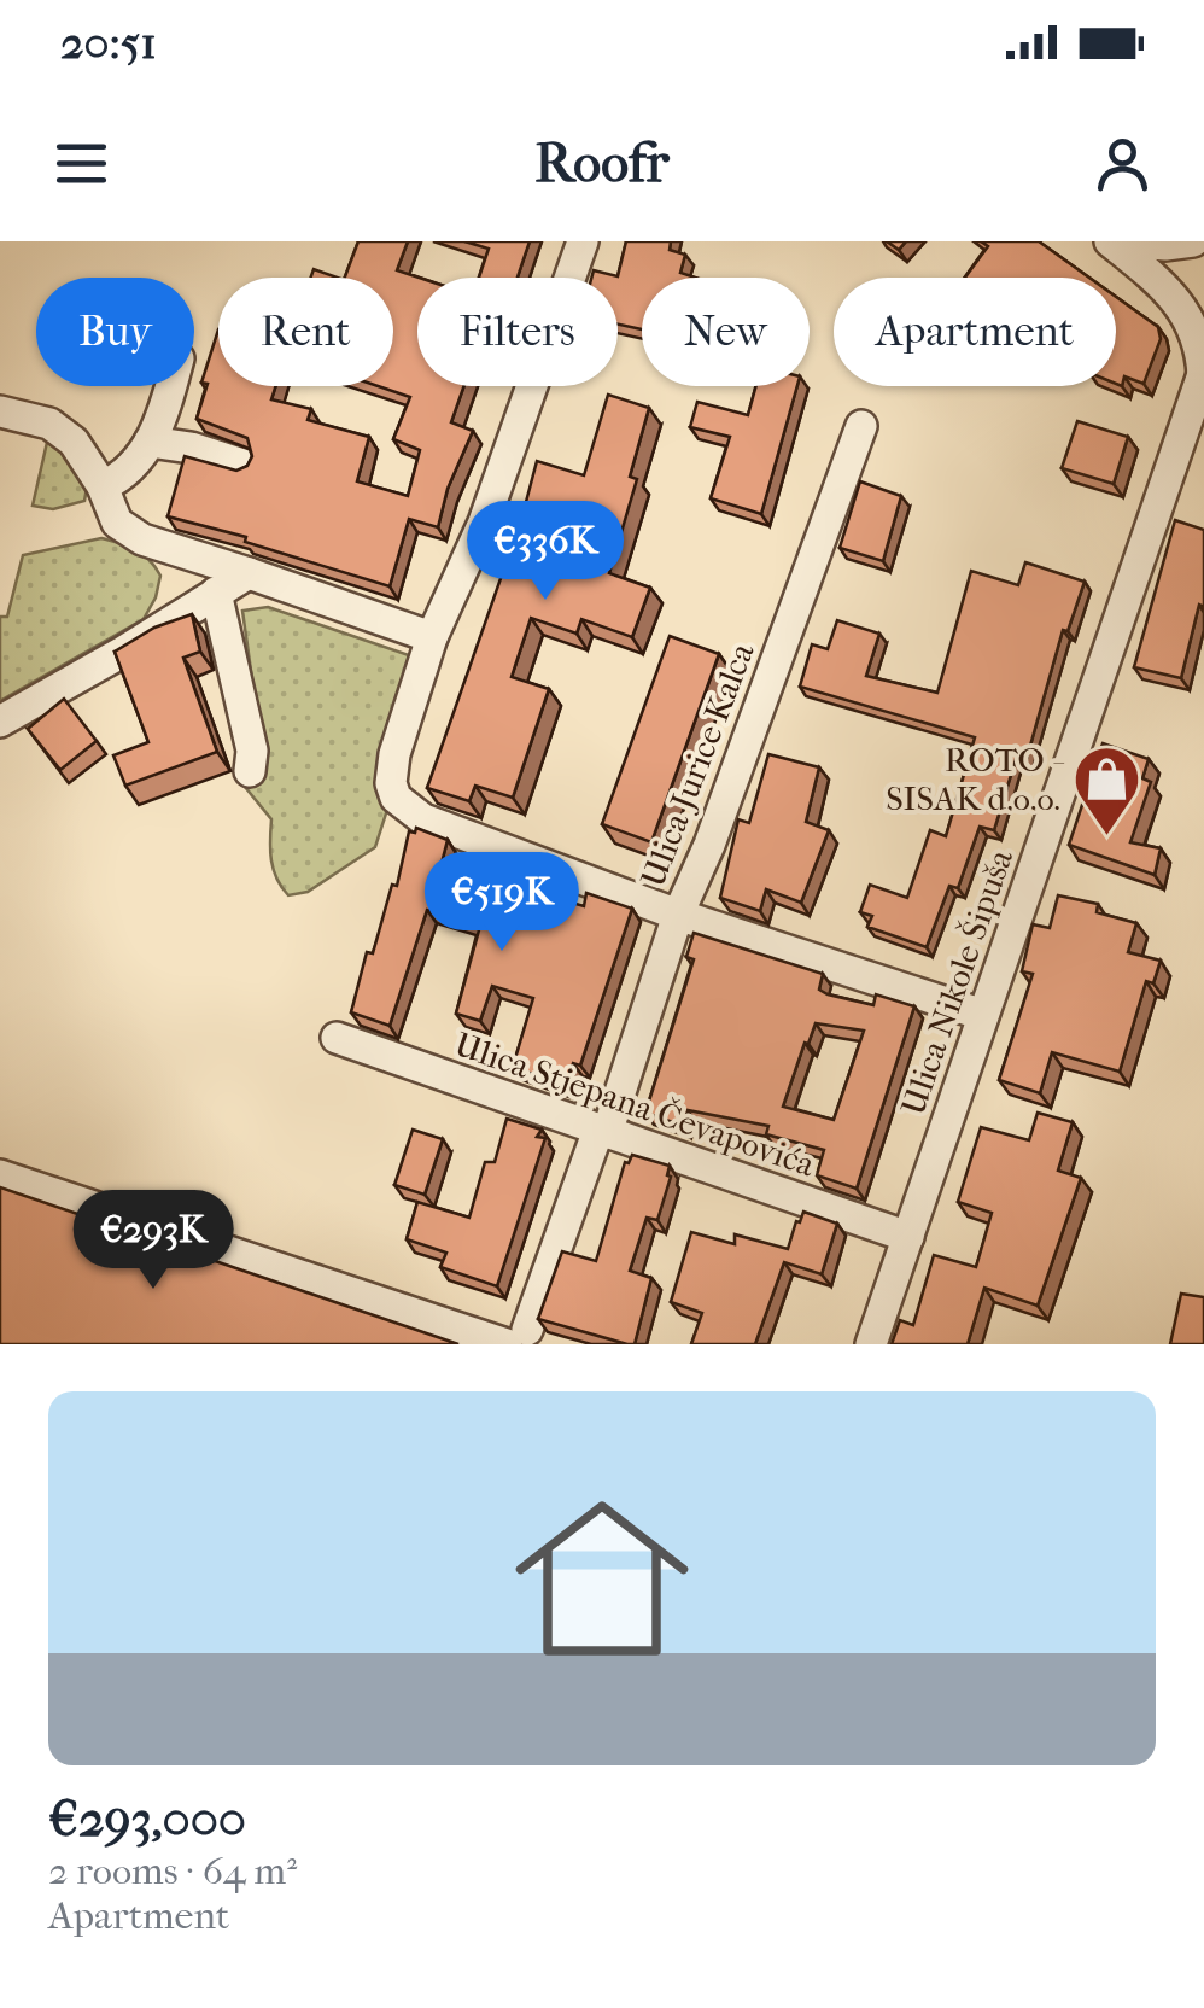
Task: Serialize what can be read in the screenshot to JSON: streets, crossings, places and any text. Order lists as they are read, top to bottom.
{
  "streets": {
    "street": ["Ulica Jurice Kalca", "Ulica Nikole Šipuša", "Ulica Stjepana Čevapovića"]
  },
  "crossings": [
    ["Ulica Jurice Kalca", "Ulica Stjepana Čevapovića"],
    ["Ulica Nikole Šipuša", "Ulica Stjepana Čevapovića"]
  ],
  "places": {
    "shop": ["ROTO - SISAK d.o.o."]
  },
  "page": {
    "status": "20:51",
    "header": "Roofr",
    "chip": [
      "Buy",
      "Rent",
      "Filters",
      "New",
      "Apartment"
    ],
    "price": ["€336K", "€519K", "€293K"],
    "list": [
      {
        "name": "€293,000",
        "note": "2 rooms · 64 m² · Apartment"
      }
    ]
  }
}
